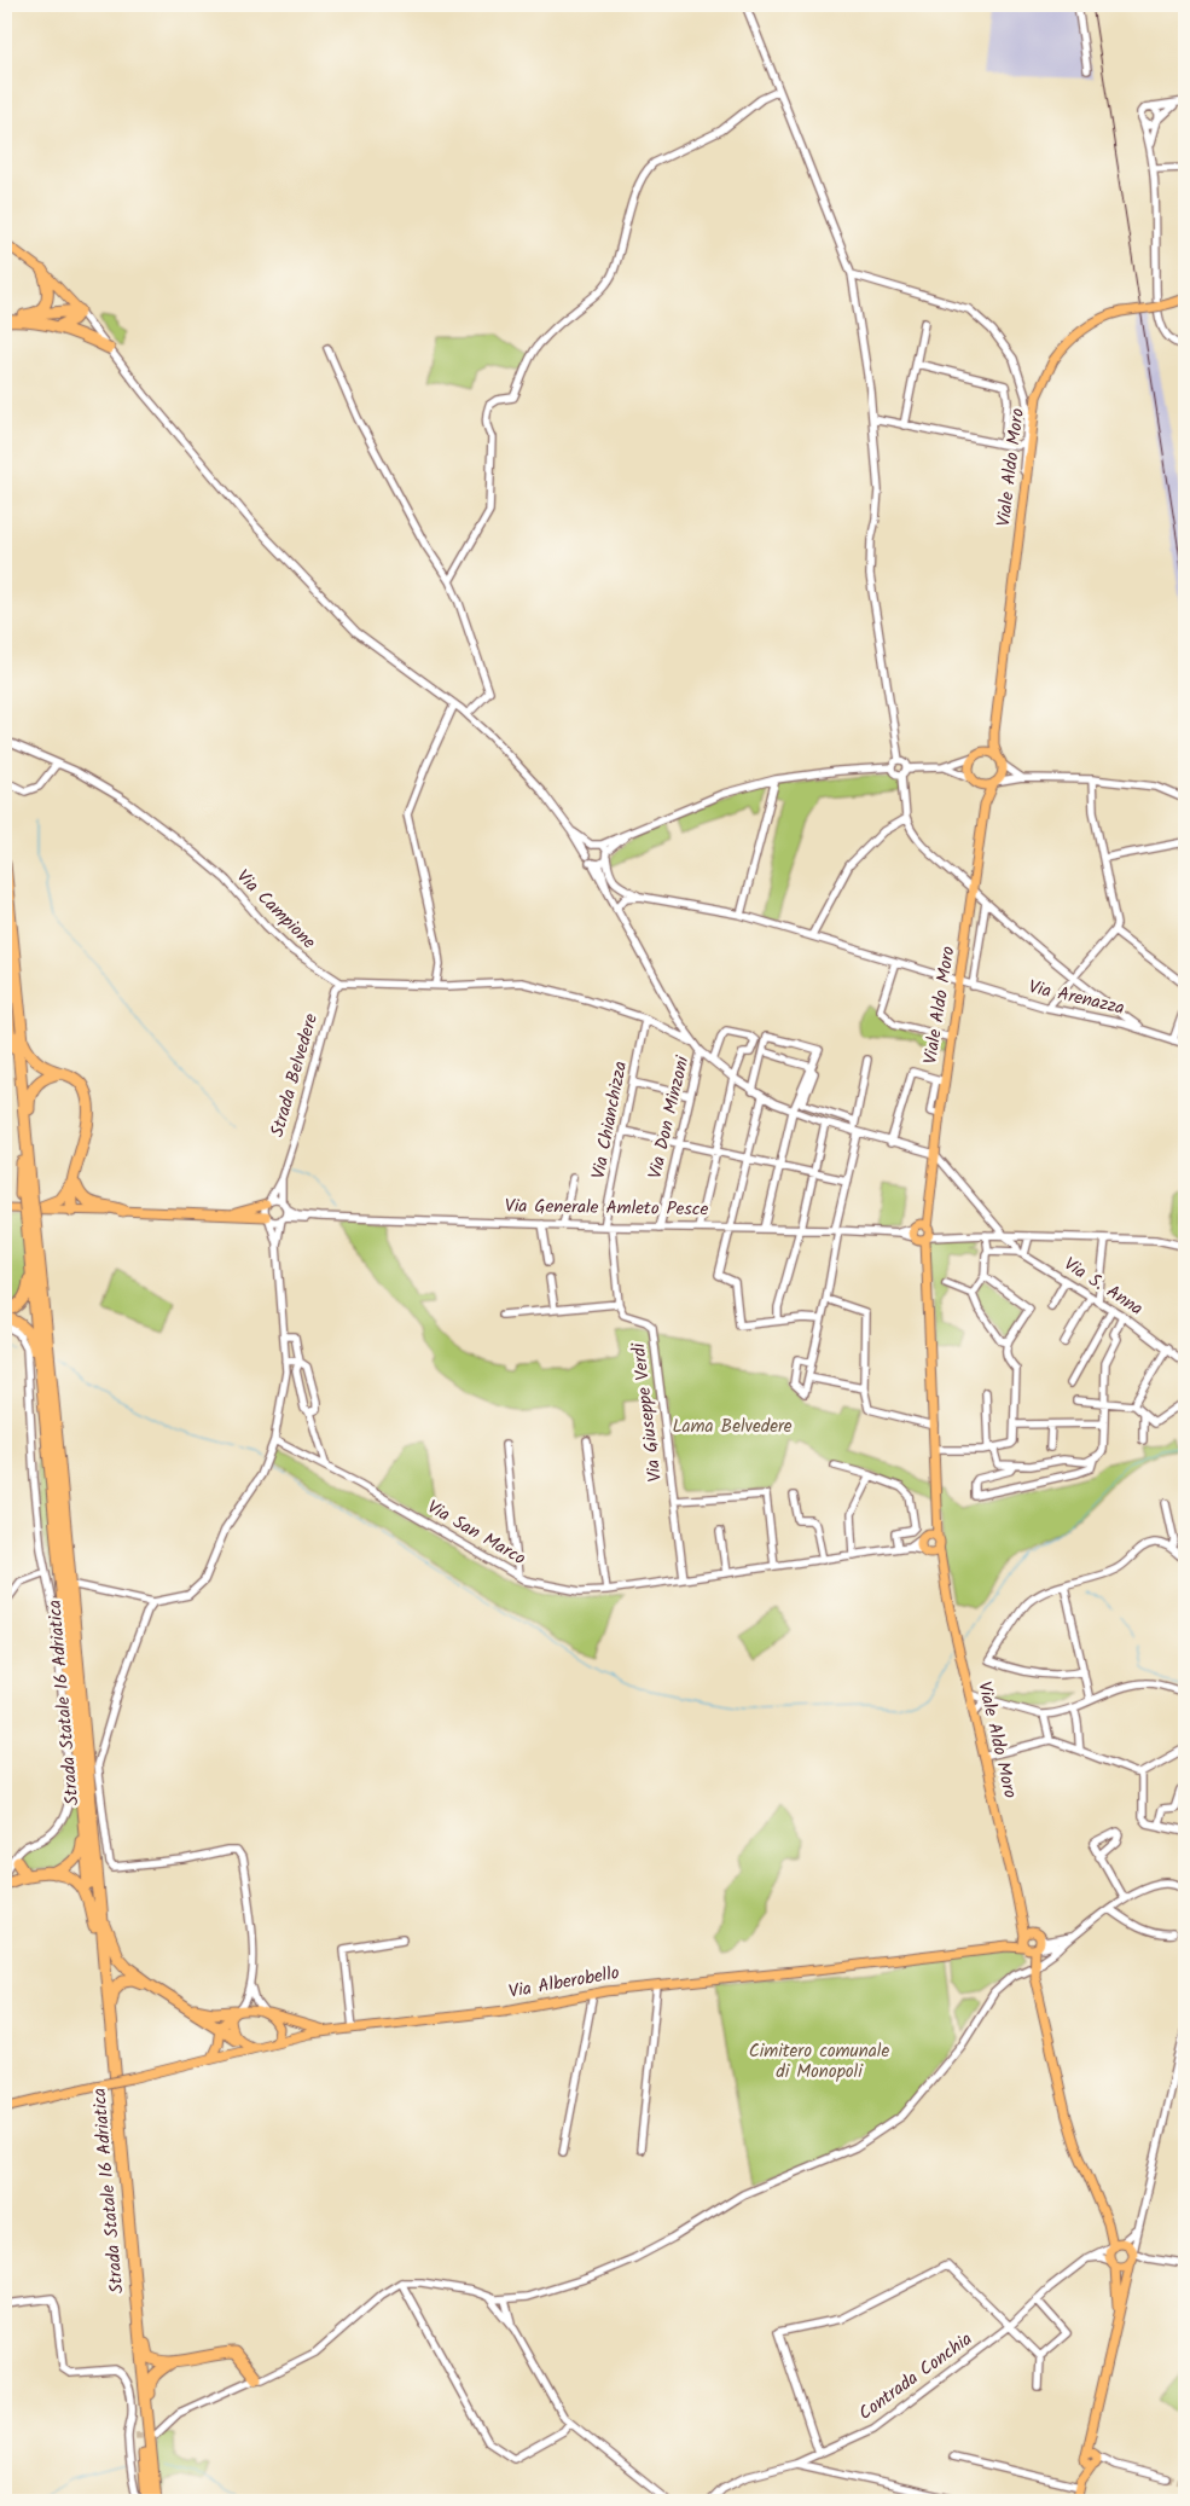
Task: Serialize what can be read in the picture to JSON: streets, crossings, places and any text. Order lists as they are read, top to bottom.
{
  "streets": {
    "highway": ["Strada Statale 16 Adriatica"],
    "main road": ["Viale Aldo Moro", "Via Alberobello"],
    "street": [
      "Via Campione",
      "Via Arenazza",
      "Strada Belvedere",
      "Via Don Minzoni",
      "Via Chianchizza",
      "Via Generale Amleto Pesce",
      "Via S. Anna",
      "Via Giuseppe Verdi",
      "Via San Marco",
      "Contrada Conchia"
    ]
  },
  "crossings": [
    ["Viale Aldo Moro", "Via Arenazza"],
    ["Viale Aldo Moro", "Via Generale Amleto Pesce"],
    ["Viale Aldo Moro", "Via S. Anna"],
    ["Viale Aldo Moro", "Via San Marco"],
    ["Viale Aldo Moro", "Via Alberobello"],
    ["Via Campione", "Strada Belvedere"],
    ["Via Don Minzoni", "Via Generale Amleto Pesce"],
    ["Via Chianchizza", "Via Generale Amleto Pesce"],
    ["Via Giuseppe Verdi", "Via San Marco"]
  ],
  "parks": ["Lama Belvedere", "Cimitero comunale di Monopoli"]
}
